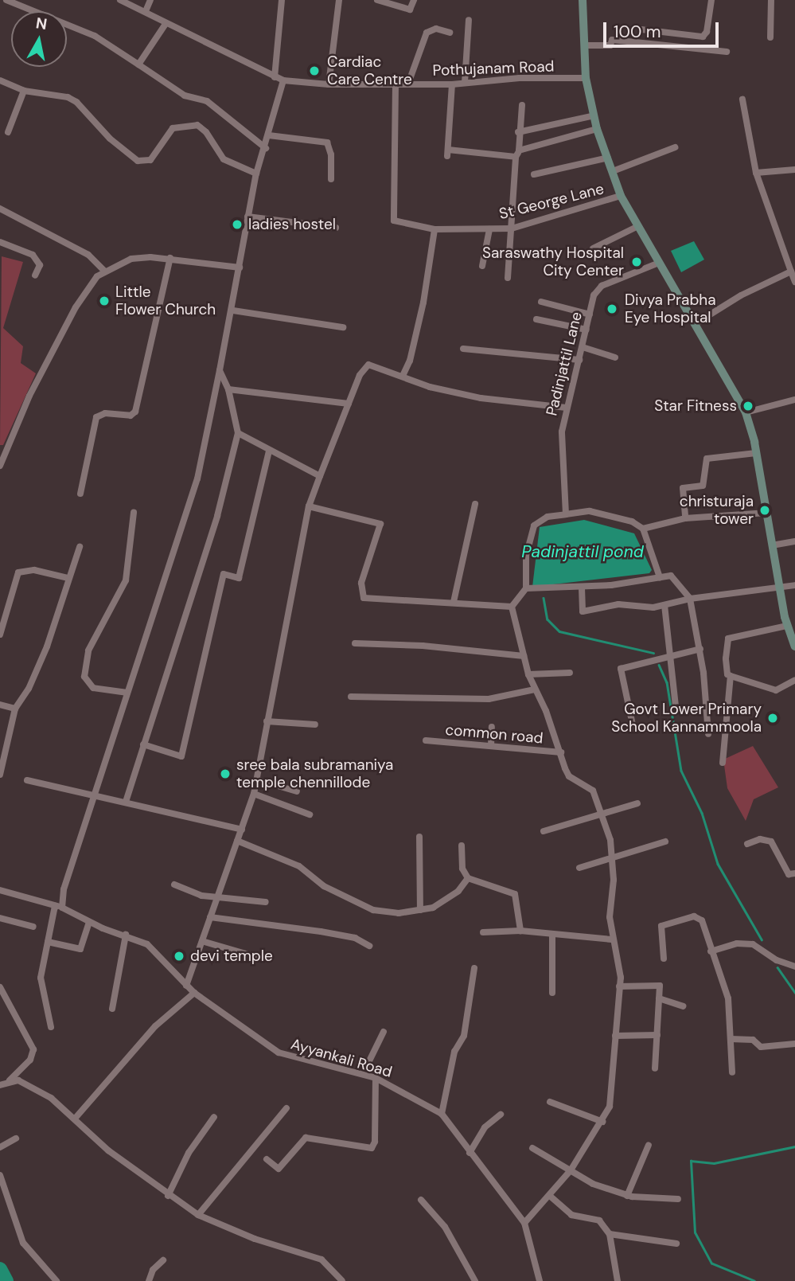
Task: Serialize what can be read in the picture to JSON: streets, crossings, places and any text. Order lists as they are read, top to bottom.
{
  "streets": {
    "street": [
      "Pothujanam Road",
      "St George Lane",
      "Padinjattil Lane",
      "common road",
      "Ayyankali Road"
    ]
  },
  "crossings": [
    ["Pothujanam Road", "St George Lane"]
  ],
  "water": ["Padinjattil pond"],
  "places": [
    "Cardiac Care Centre",
    "ladies hostel",
    "Saraswathy Hospital City Center",
    "Little Flower Church",
    "Divya Prabha Eye Hospital",
    "Star Fitness",
    "christuraja tower",
    "Govt Lower Primary School Kannammoola",
    "sree bala subramaniya temple chennillode",
    "devi temple"
  ],
  "scale_bar": "100 m",
  "north": "top"
}
